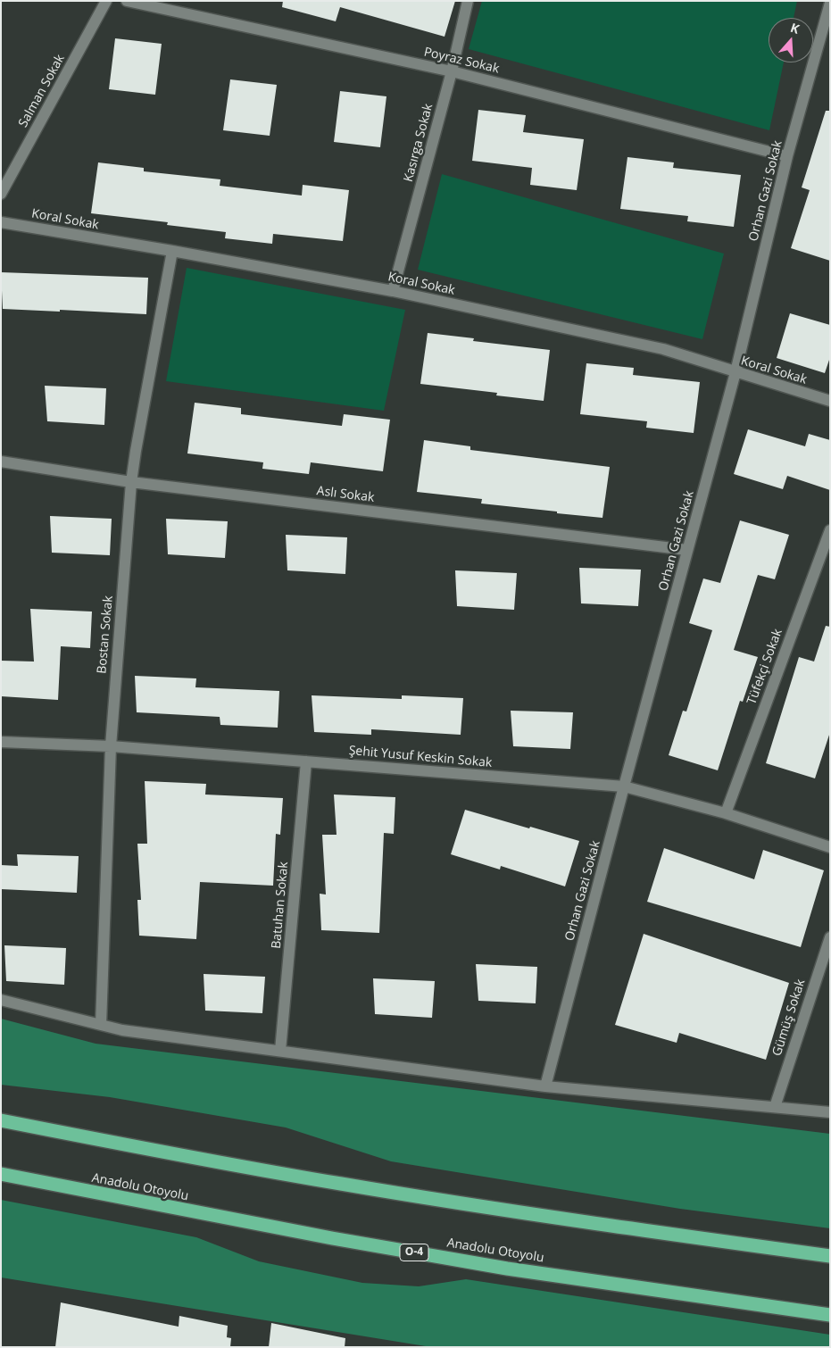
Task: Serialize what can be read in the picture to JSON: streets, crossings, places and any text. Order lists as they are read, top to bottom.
{
  "streets": {
    "highway": ["Anadolu Otoyolu", "O-4"],
    "street": [
      "Poyraz Sokak",
      "Salman Sokak",
      "Kasırga Sokak",
      "Orhan Gazi Sokak",
      "Koral Sokak",
      "Aslı Sokak",
      "Bostan Sokak",
      "Tüfekçi Sokak",
      "Şehit Yusuf Keskin Sokak",
      "Batuhan Sokak",
      "Gümüş Sokak"
    ]
  },
  "crossings": [
    ["Poyraz Sokak", "Kasırga Sokak"],
    ["Poyraz Sokak", "Orhan Gazi Sokak"],
    ["Kasırga Sokak", "Koral Sokak"],
    ["Orhan Gazi Sokak", "Koral Sokak"],
    ["Orhan Gazi Sokak", "Aslı Sokak"],
    ["Orhan Gazi Sokak", "Şehit Yusuf Keskin Sokak"],
    ["Koral Sokak", "Bostan Sokak"],
    ["Aslı Sokak", "Bostan Sokak"],
    ["Bostan Sokak", "Şehit Yusuf Keskin Sokak"],
    ["Tüfekçi Sokak", "Şehit Yusuf Keskin Sokak"],
    ["Şehit Yusuf Keskin Sokak", "Batuhan Sokak"]
  ],
  "north": "top"
}
